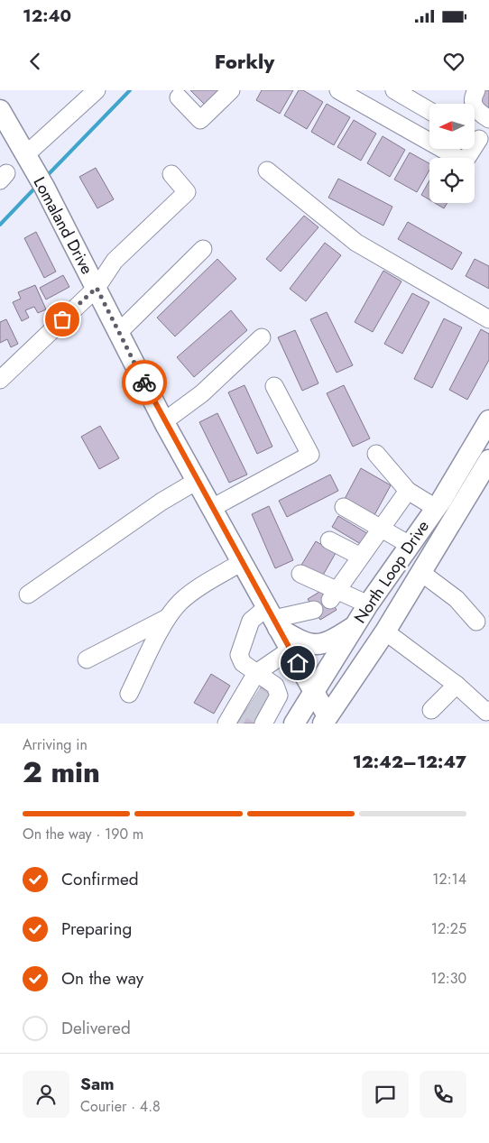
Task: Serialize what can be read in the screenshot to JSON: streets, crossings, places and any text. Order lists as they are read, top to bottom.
{
  "streets": {
    "main road": ["Lomaland Drive", "North Loop Drive"]
  },
  "crossings": [
    ["Lomaland Drive", "North Loop Drive"]
  ],
  "north": "left",
  "page": {
    "status": "12:40",
    "header": "Forkly",
    "heading": ["2 min", "Arriving in", "12:42–12:47"],
    "panel": ["Sam", "Courier · 4.8"],
    "bar": "On the way · 190 m",
    "list": [
      ["Confirmed", "12:14"],
      ["Preparing", "12:25"],
      ["On the way", "12:30"],
      "Delivered"
    ]
  }
}
